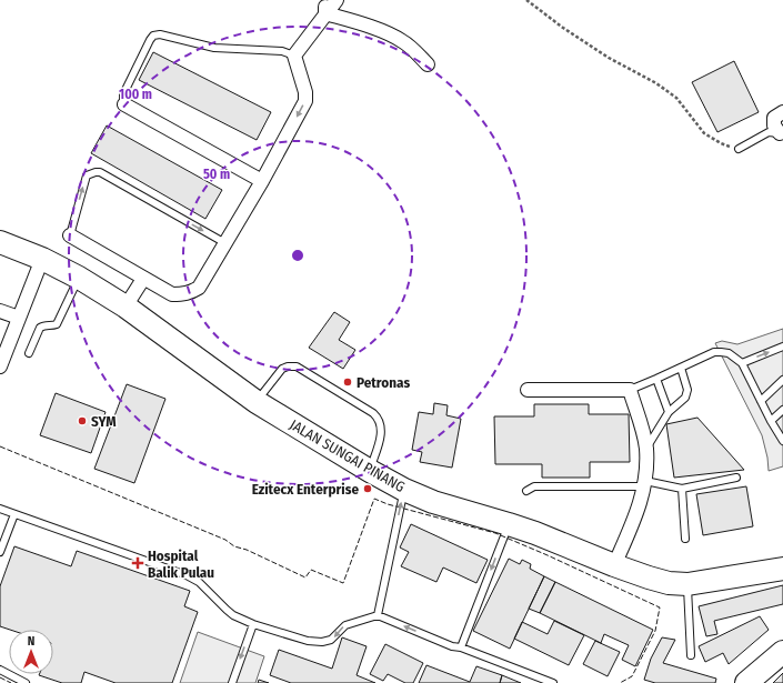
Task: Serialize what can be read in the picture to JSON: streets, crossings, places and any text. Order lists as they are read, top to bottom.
{
  "streets": {
    "main road": ["JALAN SUNGAI PINANG"]
  },
  "places": {
    "other": ["Petronas", "SYM", "Ezitecx Enterprise"],
    "health": ["Hospital Balik Pulau"]
  },
  "north": "top",
  "rings": ["100 m", "50 m"]
}
